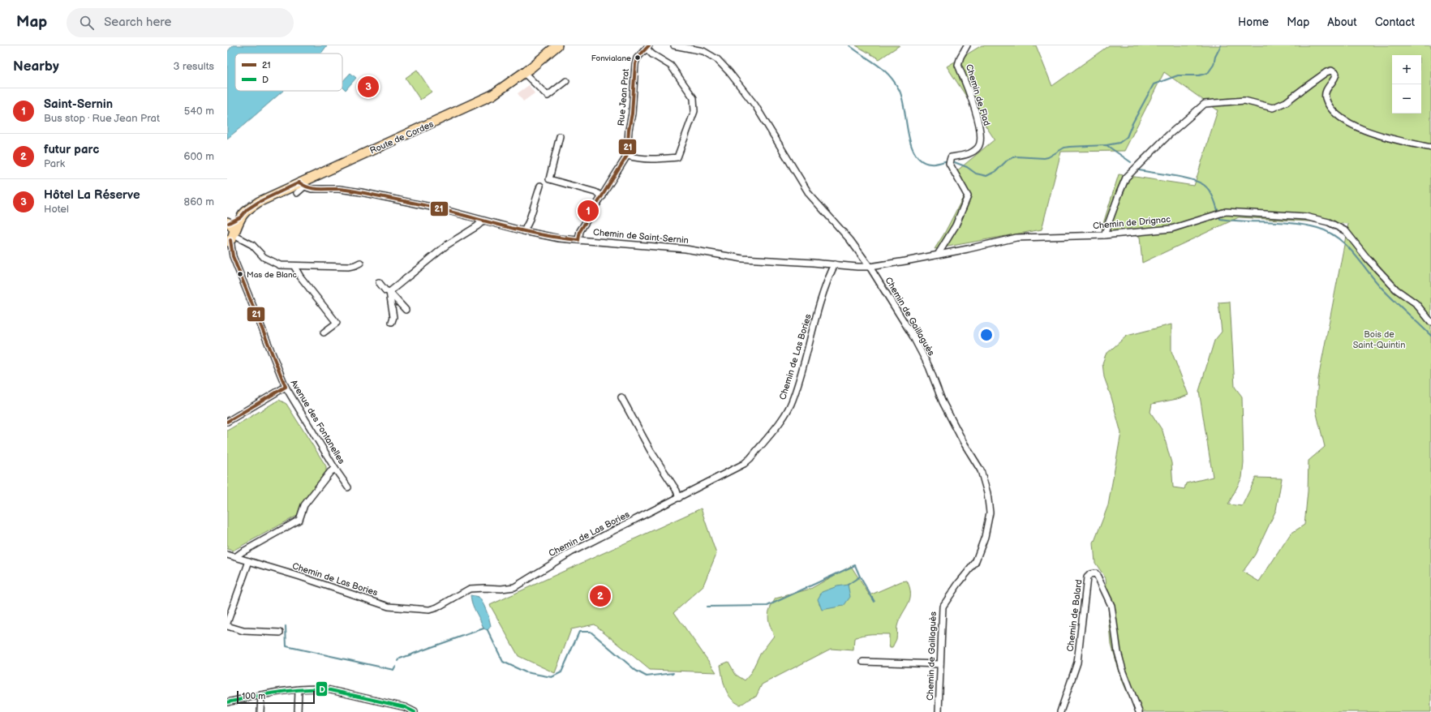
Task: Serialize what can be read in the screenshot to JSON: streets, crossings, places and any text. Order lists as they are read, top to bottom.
{
  "streets": {
    "main road": ["Route de Cordes"],
    "street": [
      "Chemin de Flad",
      "Rue Jean Prat",
      "Chemin de Drignac",
      "Chemin de Saint-Sernin",
      "Chemin de Gaillaguès",
      "Chemin de Las Bories",
      "Avenue des Fontanelles",
      "Chemin de Balard"
    ]
  },
  "crossings": [
    ["Chemin de Flad", "Chemin de Drignac"],
    ["Rue Jean Prat", "Chemin de Saint-Sernin"],
    ["Route de Cordes", "Chemin de Saint-Sernin"],
    ["Route de Cordes", "Avenue des Fontanelles"],
    ["Chemin de Drignac", "Chemin de Saint-Sernin"],
    ["Chemin de Drignac", "Chemin de Gaillaguès"],
    ["Chemin de Saint-Sernin", "Chemin de Gaillaguès"],
    ["Chemin de Saint-Sernin", "Chemin de Las Bories"]
  ],
  "parks": ["Bois de Saint-Quintin"],
  "places": ["Fonvialane", "Mas de Blanc"],
  "lines": ["transit line 21", "transit line D"],
  "legend": ["21", "D"],
  "scale_bar": "100 m",
  "page": {
    "header": "Map",
    "search": "Search here",
    "nav": [
      "Home",
      "Map",
      "About",
      "Contact"
    ],
    "heading": ["Nearby", "3 results"],
    "map_buttons": ["+", "−"],
    "pins": ["3", "1", "2"],
    "list": [
      {
        "mark": "1",
        "name": "Saint-Sernin",
        "note": "Bus stop · Rue Jean Prat",
        "value": "540 m"
      },
      {
        "mark": "2",
        "name": "futur parc",
        "note": "Park",
        "value": "600 m"
      },
      {
        "mark": "3",
        "name": "Hôtel La Réserve",
        "note": "Hotel",
        "value": "860 m"
      }
    ],
    "scale": "100 m"
  }
}
